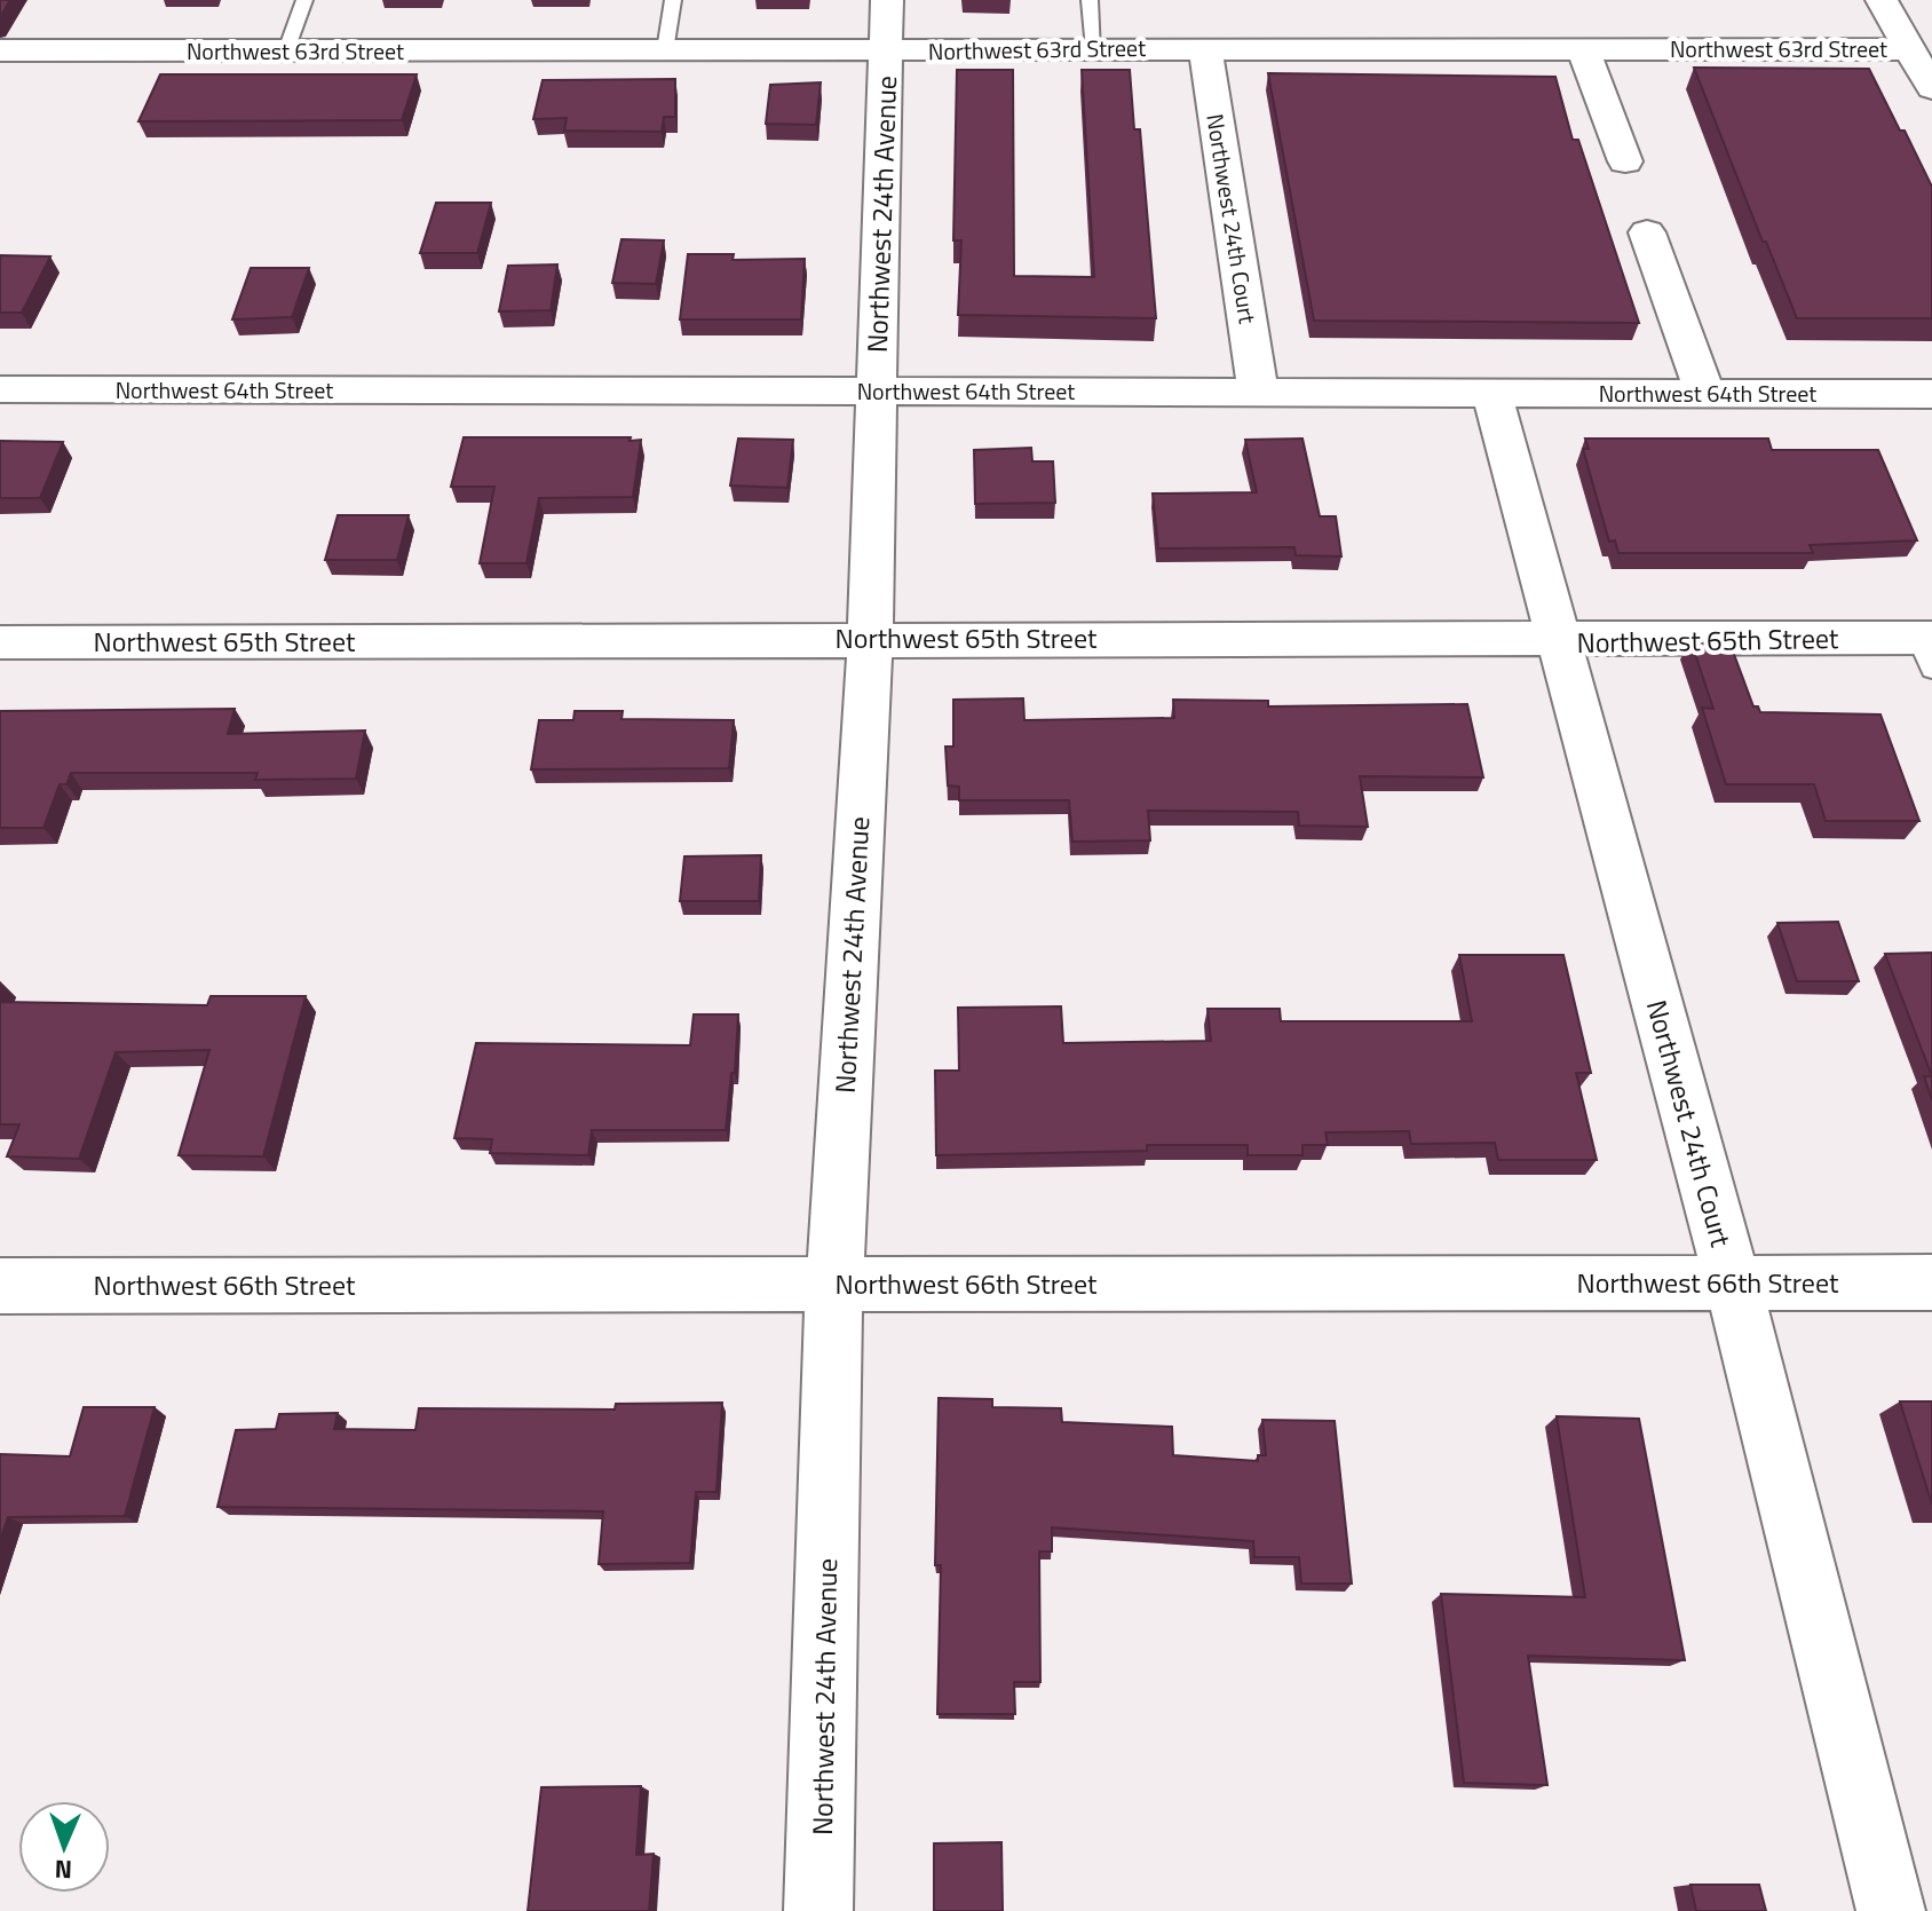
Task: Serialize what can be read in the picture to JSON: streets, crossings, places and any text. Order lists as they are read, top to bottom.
{
  "streets": {
    "street": [
      "Northwest 63rd Street",
      "Northwest 24th Avenue",
      "Northwest 24th Court",
      "Northwest 64th Street",
      "Northwest 65th Street",
      "Northwest 66th Street"
    ]
  },
  "crossings": [
    ["Northwest 63rd Street", "Northwest 24th Avenue"],
    ["Northwest 63rd Street", "Northwest 24th Court"],
    ["Northwest 24th Avenue", "Northwest 64th Street"],
    ["Northwest 24th Avenue", "Northwest 65th Street"],
    ["Northwest 24th Avenue", "Northwest 66th Street"],
    ["Northwest 24th Court", "Northwest 64th Street"],
    ["Northwest 24th Court", "Northwest 65th Street"],
    ["Northwest 24th Court", "Northwest 66th Street"]
  ],
  "north": "bottom"
}
